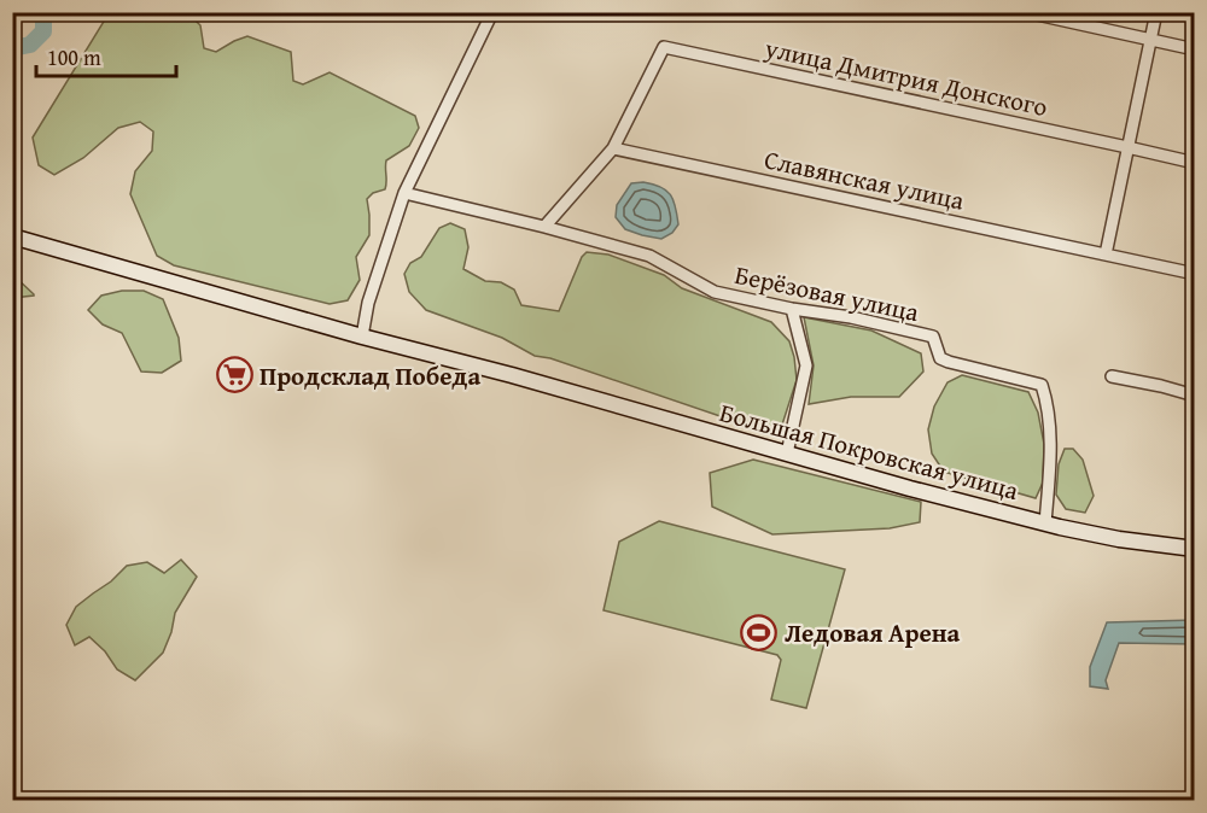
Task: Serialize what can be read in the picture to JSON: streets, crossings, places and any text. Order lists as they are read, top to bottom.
{
  "streets": {
    "main road": ["Большая Покровская улица"],
    "street": ["улица Дмитрия Донского", "Славянская улица", "Берёзовая улица"]
  },
  "crossings": [
    ["улица Дмитрия Донского", "Славянская улица"],
    ["улица Дмитрия Донского", "Берёзовая улица"],
    ["Берёзовая улица", "Большая Покровская улица"]
  ],
  "places": {
    "supermarket": ["Продсклад Победа"],
    "sports": ["Ледовая Арена"]
  },
  "scale_bar": "100 m"
}
